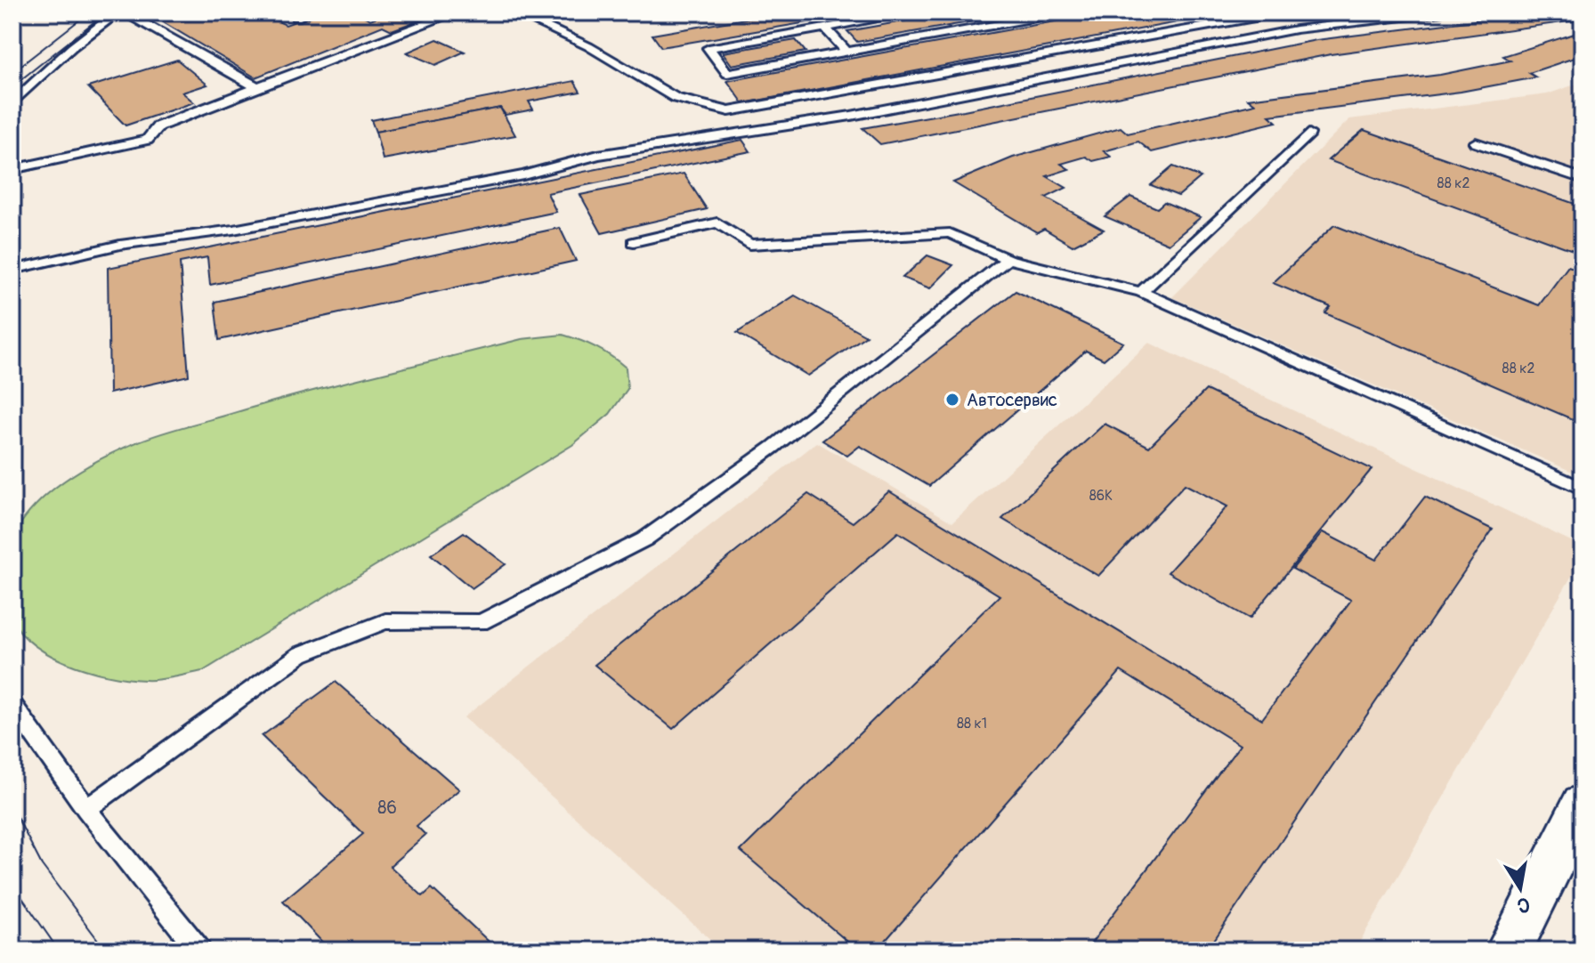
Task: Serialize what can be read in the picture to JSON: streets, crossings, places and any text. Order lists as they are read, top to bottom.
{
  "places": ["Автосервис"],
  "house_numbers": [
    "88 к2",
    "88 к2",
    "86К",
    "88 к1",
    "86"
  ],
  "north": "bottom"
}
